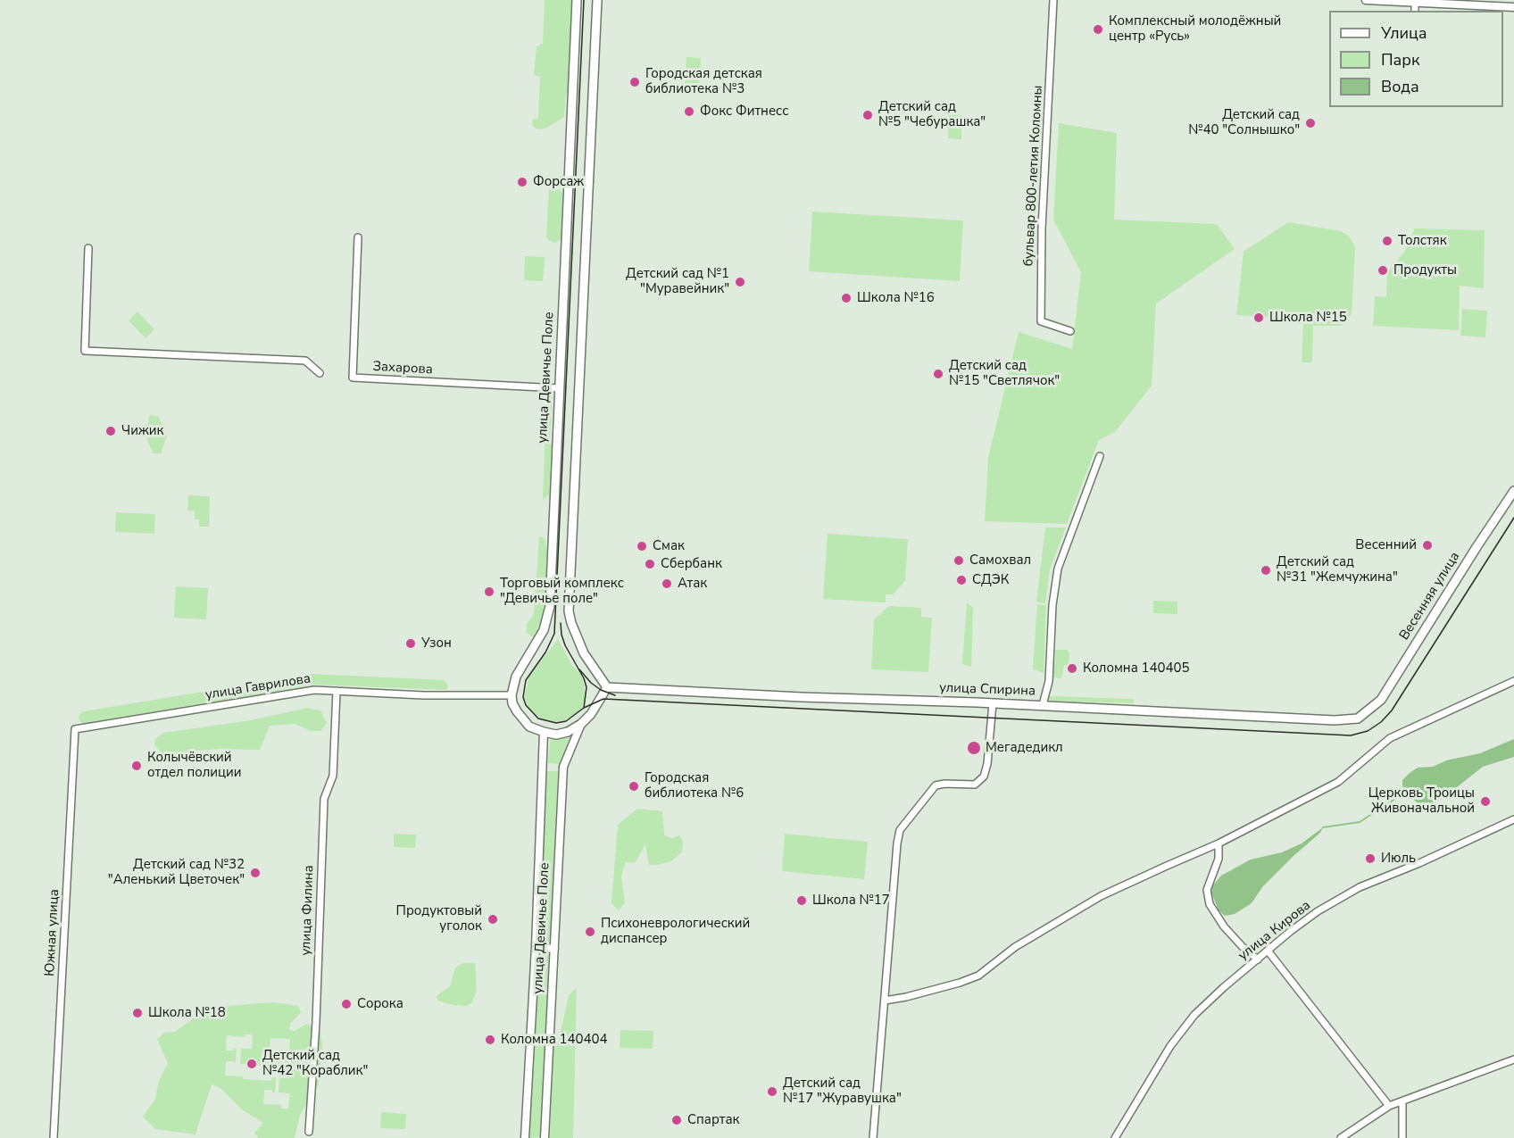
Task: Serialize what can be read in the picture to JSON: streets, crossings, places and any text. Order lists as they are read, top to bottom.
{
  "streets": {
    "main road": ["улица Девичье Поле", "Весенняя улица", "улица Спирина"],
    "street": [
      "бульвар 800-летия Коломны",
      "Захарова",
      "улица Гаврилова",
      "улица Филина",
      "улица Кирова",
      "Южная улица"
    ]
  },
  "crossings": [
    ["Захарова", "улица Девичье Поле"],
    ["улица Девичье Поле", "улица Гаврилова"],
    ["улица Девичье Поле", "улица Спирина"],
    ["Весенняя улица", "улица Спирина"],
    ["улица Гаврилова", "улица Филина"],
    ["улица Гаврилова", "Южная улица"]
  ],
  "places": [
    "Комплексный молодёжный центр «Русь»",
    "Городская детская библиотека №3",
    "Фокс Фитнесс",
    "Детский сад №5 \"Чебурашка\"",
    "Детский сад №40 \"Солнышко\"",
    "Форсаж",
    "Толстяк",
    "Продукты",
    "Детский сад №1 \"Муравейник\"",
    "Школа №16",
    "Школа №15",
    "Детский сад №15 \"Светлячок\"",
    "Чижик",
    "Весенний",
    "Смак",
    "Самохвал",
    "Сбербанк",
    "Детский сад №31 \"Жемчужина\"",
    "СДЭК",
    "Атак",
    "Торговый комплекс \"Девичье поле\"",
    "Узон",
    "Коломна 140405",
    "Мегадедикл",
    "Колычёвский отдел полиции",
    "Городская библиотека №6",
    "Церковь Троицы Живоначальной",
    "Июль",
    "Детский сад №32 \"Аленький Цветочек\"",
    "Школа №17",
    "Продуктовый уголок",
    "Психоневрологический диспансер",
    "Сорока",
    "Школа №18",
    "Коломна 140404",
    "Детский сад №42 \"Кораблик\"",
    "Детский сад №17 \"Журавушка\"",
    "Спартак"
  ],
  "legend": ["Улица", "Парк", "Вода"]
}
